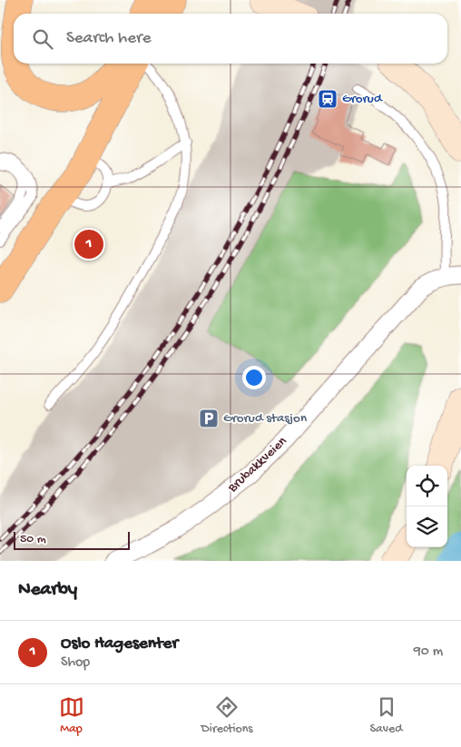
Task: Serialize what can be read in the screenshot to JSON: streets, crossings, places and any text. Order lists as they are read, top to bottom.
{
  "streets": {
    "street": ["Brubakkveien"]
  },
  "places": {
    "station": ["Grorud"],
    "parking": ["Grorud stasjon"]
  },
  "scale_bar": "50 m",
  "page": {
    "search": "Search here",
    "pins": "1",
    "scale": "50 m",
    "heading": "Nearby",
    "list": [
      {
        "mark": "1",
        "name": "Oslo Hagesenter",
        "note": "Shop",
        "value": "90 m"
      }
    ],
    "nav": ["Map", "Directions", "Saved"]
  }
}
